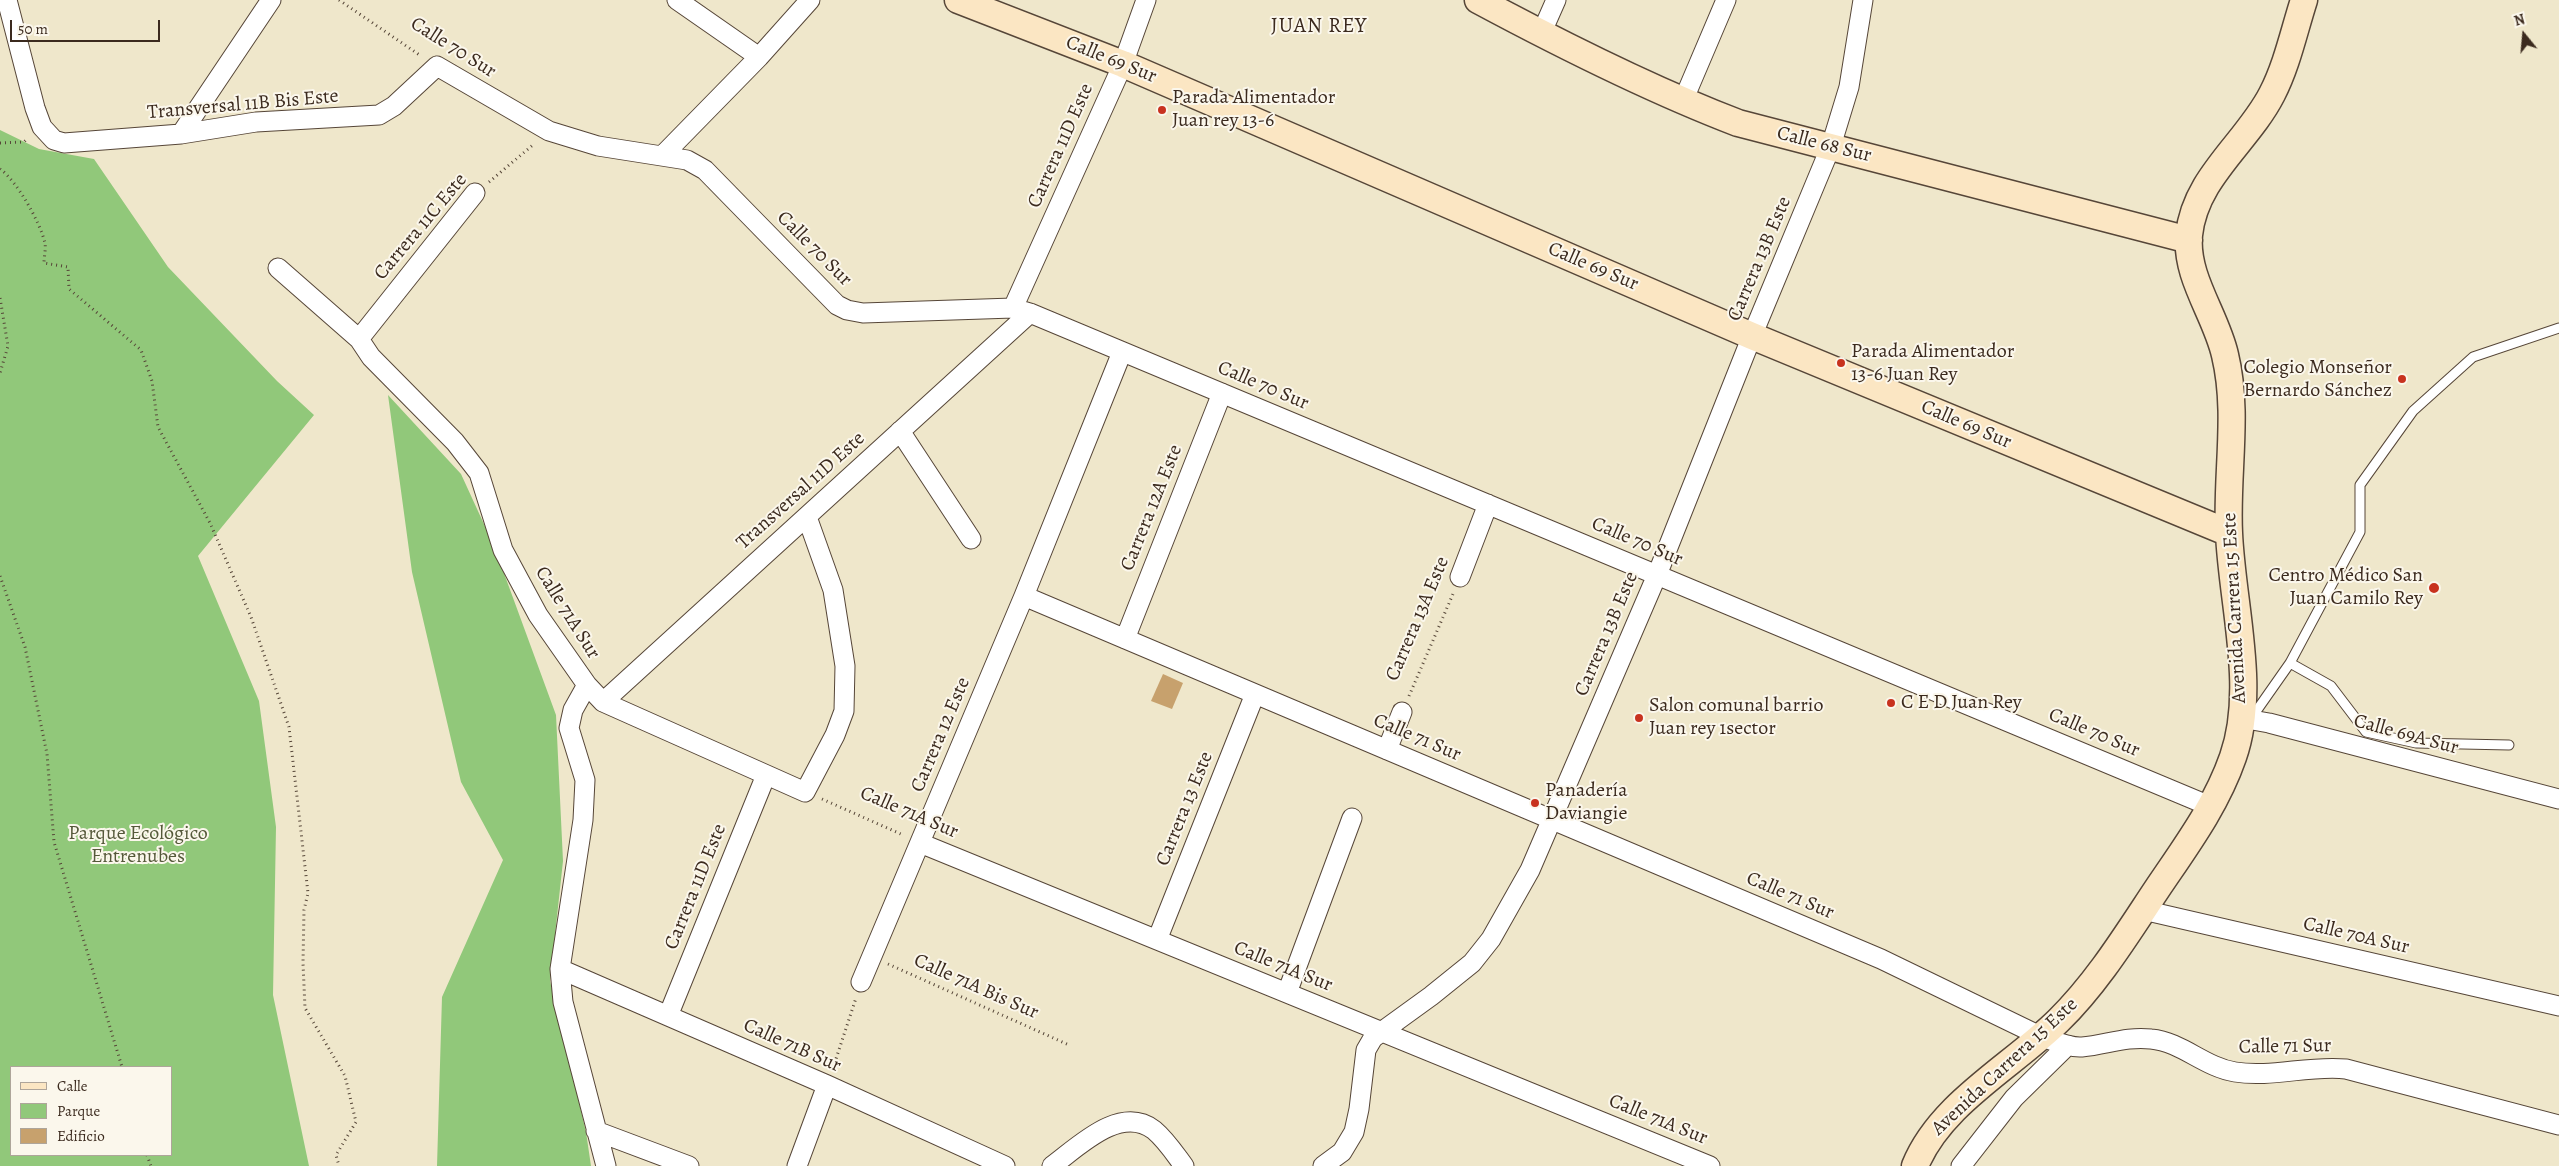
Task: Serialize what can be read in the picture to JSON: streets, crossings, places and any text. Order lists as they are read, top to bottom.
{
  "streets": {
    "street": [
      "Calle 70 Sur",
      "Calle 69 Sur",
      "Transversal 11B Bis Este",
      "Calle 68 Sur",
      "Carrera 11D Este",
      "Carrera 11C Este",
      "Carrera 13B Este",
      "Transversal 11D Este",
      "Carrera 12A Este",
      "Avenida Carrera 15 Este",
      "Calle 71A Sur",
      "Carrera 13A Este",
      "Carrera 12 Este",
      "Calle 69A Sur",
      "Calle 71 Sur",
      "Carrera 13 Este",
      "Calle 70A Sur",
      "Calle 71B Sur"
    ],
    "path": ["Calle 71A Bis Sur"]
  },
  "crossings": [
    ["Calle 70 Sur", "Transversal 11B Bis Este"],
    ["Calle 70 Sur", "Carrera 11D Este"],
    ["Calle 70 Sur", "Carrera 11C Este"],
    ["Calle 70 Sur", "Carrera 13B Este"],
    ["Calle 70 Sur", "Transversal 11D Este"],
    ["Calle 70 Sur", "Carrera 12A Este"],
    ["Calle 70 Sur", "Avenida Carrera 15 Este"],
    ["Calle 70 Sur", "Carrera 13A Este"],
    ["Calle 70 Sur", "Carrera 12 Este"],
    ["Calle 69 Sur", "Carrera 11D Este"],
    ["Calle 69 Sur", "Carrera 13B Este"],
    ["Calle 69 Sur", "Avenida Carrera 15 Este"],
    ["Calle 68 Sur", "Carrera 13B Este"],
    ["Calle 68 Sur", "Avenida Carrera 15 Este"],
    ["Carrera 11D Este", "Transversal 11D Este"],
    ["Carrera 11D Este", "Calle 71A Sur"],
    ["Carrera 11D Este", "Calle 71B Sur"],
    ["Carrera 11C Este", "Calle 71A Sur"],
    ["Carrera 13B Este", "Calle 71A Sur"],
    ["Carrera 13B Este", "Calle 71 Sur"],
    ["Transversal 11D Este", "Calle 71A Sur"],
    ["Carrera 12A Este", "Calle 71 Sur"],
    ["Avenida Carrera 15 Este", "Calle 69A Sur"],
    ["Avenida Carrera 15 Este", "Calle 71 Sur"],
    ["Avenida Carrera 15 Este", "Calle 70A Sur"],
    ["Calle 71A Sur", "Carrera 12 Este"],
    ["Calle 71A Sur", "Carrera 13 Este"],
    ["Carrera 13A Este", "Calle 71 Sur"],
    ["Carrera 12 Este", "Calle 71 Sur"],
    ["Carrera 12 Este", "Calle 71A Bis Sur"],
    ["Calle 71 Sur", "Carrera 13 Este"]
  ],
  "districts": ["JUAN REY"],
  "parks": ["Parque Ecológico Entrenubes"],
  "places": [
    "Parada Alimentador Juan rey 13-6",
    "Parada Alimentador 13-6 Juan Rey",
    "Colegio Monseñor Bernardo Sánchez",
    "Centro Médico San Juan Camilo Rey",
    "C E D Juan Rey",
    "Salon comunal barrio Juan rey 1sector",
    "Panadería Daviangie"
  ],
  "legend": ["Calle", "Parque", "Edificio"],
  "scale_bar": "50 m",
  "north": "top"
}
